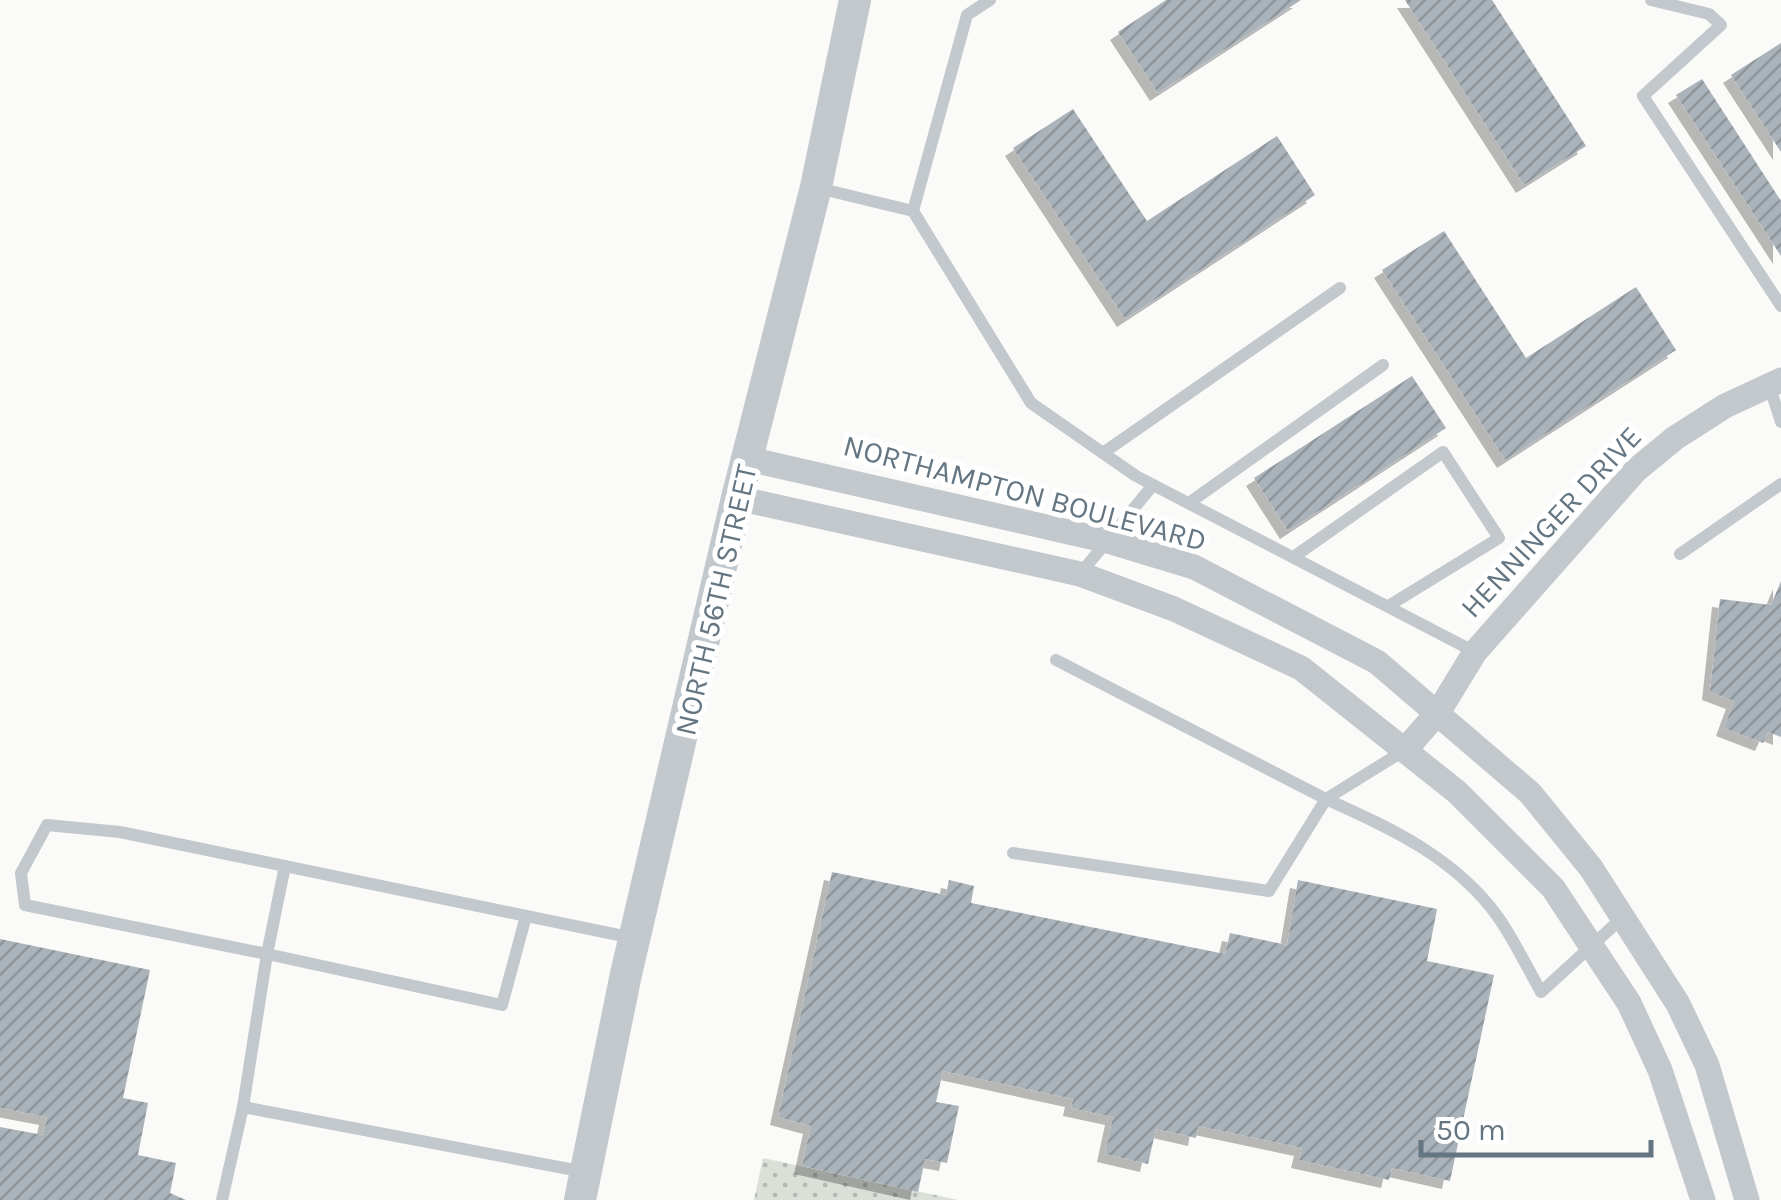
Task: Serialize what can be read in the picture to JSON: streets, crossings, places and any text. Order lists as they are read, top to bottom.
{
  "streets": {
    "street": ["NORTHAMPTON BOULEVARD", "HENNINGER DRIVE", "NORTH 56TH STREET"]
  },
  "crossings": [
    ["NORTHAMPTON BOULEVARD", "HENNINGER DRIVE"],
    ["NORTHAMPTON BOULEVARD", "NORTH 56TH STREET"]
  ],
  "scale_bar": "50 m"
}
